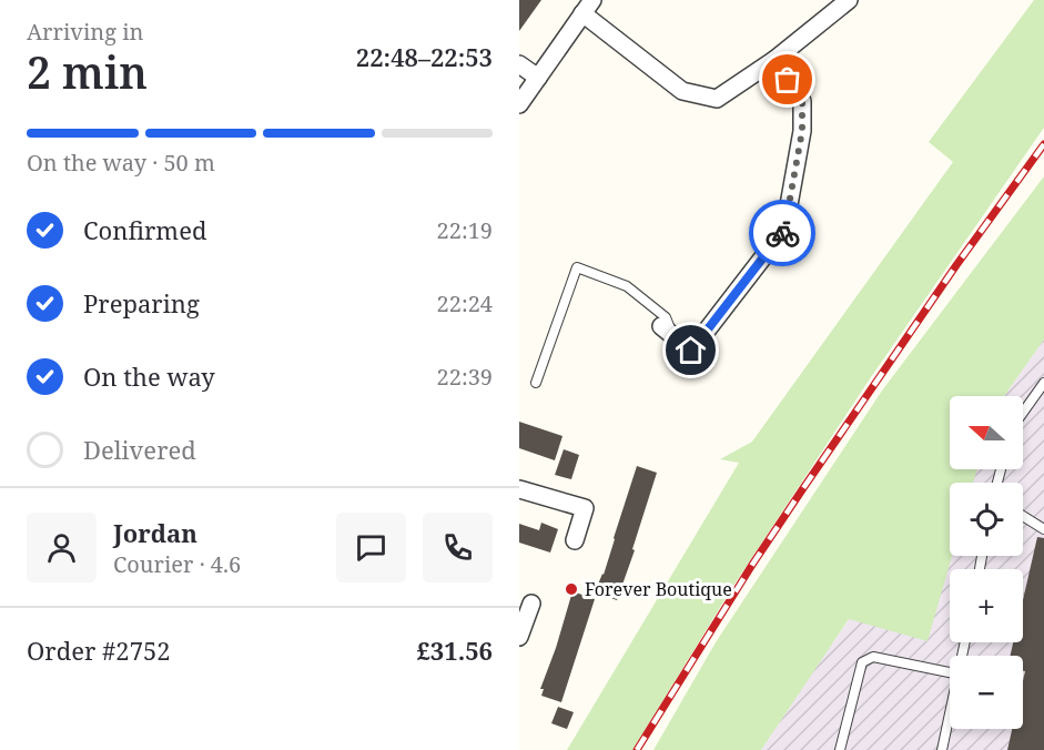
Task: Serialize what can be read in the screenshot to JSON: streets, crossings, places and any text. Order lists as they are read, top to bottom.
{
  "places": ["Forever Boutique"],
  "north": "left",
  "page": {
    "heading": ["2 min", "Arriving in", "22:48–22:53"],
    "panel": [
      "Jordan",
      "Courier · 4.6",
      "Order #2752",
      "£31.56"
    ],
    "bar": "On the way · 50 m",
    "list": [
      ["Confirmed", "22:19"],
      ["Preparing", "22:24"],
      ["On the way", "22:39"],
      "Delivered"
    ],
    "map_buttons": ["+", "−"]
  }
}
